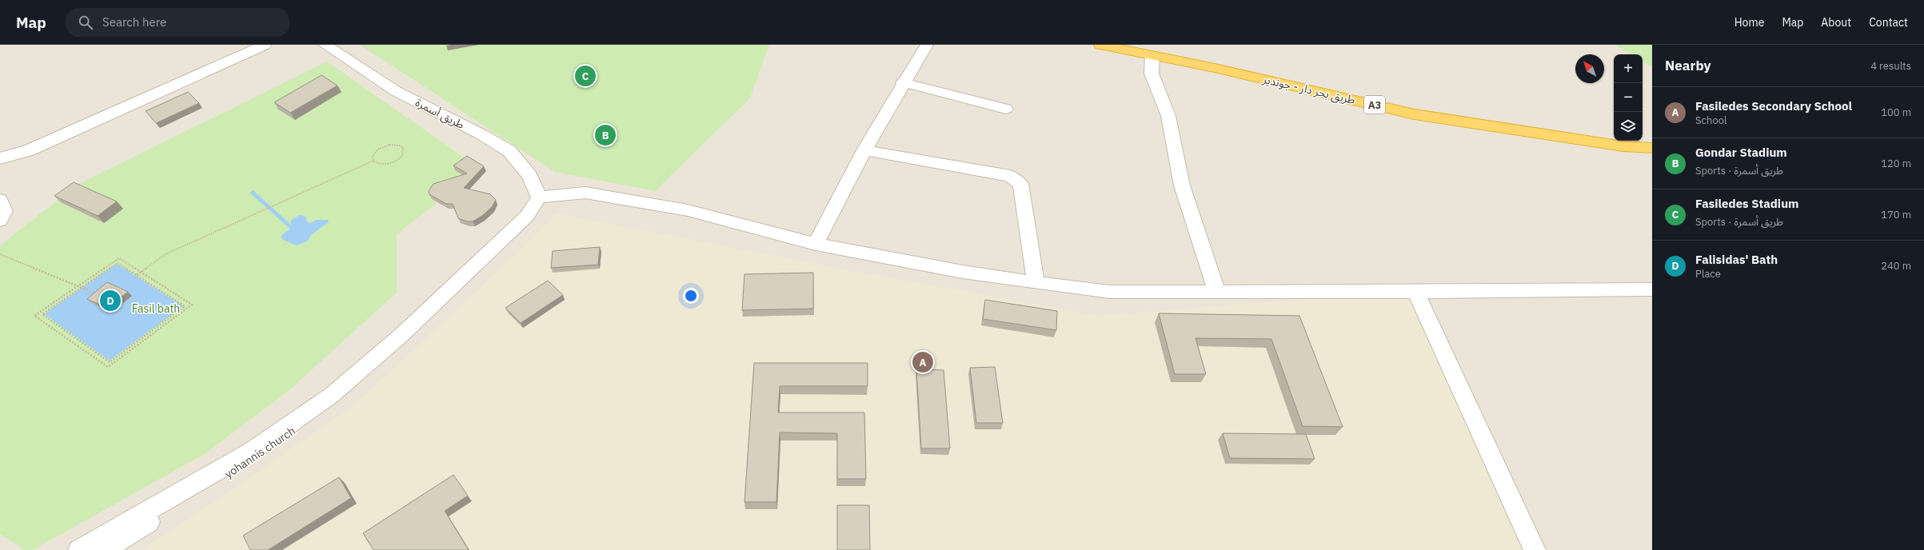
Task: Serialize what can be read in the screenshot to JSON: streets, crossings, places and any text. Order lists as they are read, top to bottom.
{
  "streets": {
    "highway": ["طريق بحر دار - جوندير", "A3"],
    "street": ["طريق أسمرة", "yohannis church"]
  },
  "parks": ["Fasil bath"],
  "north": "top left",
  "page": {
    "header": "Map",
    "search": "Search here",
    "nav": [
      "Home",
      "Map",
      "About",
      "Contact"
    ],
    "heading": ["Nearby", "4 results"],
    "map_buttons": ["+", "−"],
    "pins": [
      "C",
      "B",
      "D",
      "A"
    ],
    "list": [
      {
        "mark": "A",
        "name": "Fasiledes Secondary School",
        "note": "School",
        "value": "100 m"
      },
      {
        "mark": "B",
        "name": "Gondar Stadium",
        "note": "Sports · طريق أسمرة",
        "value": "120 m"
      },
      {
        "mark": "C",
        "name": "Fasiledes Stadium",
        "note": "Sports · طريق أسمرة",
        "value": "170 m"
      },
      {
        "mark": "D",
        "name": "Falisidas' Bath",
        "note": "Place",
        "value": "240 m"
      }
    ]
  }
}
